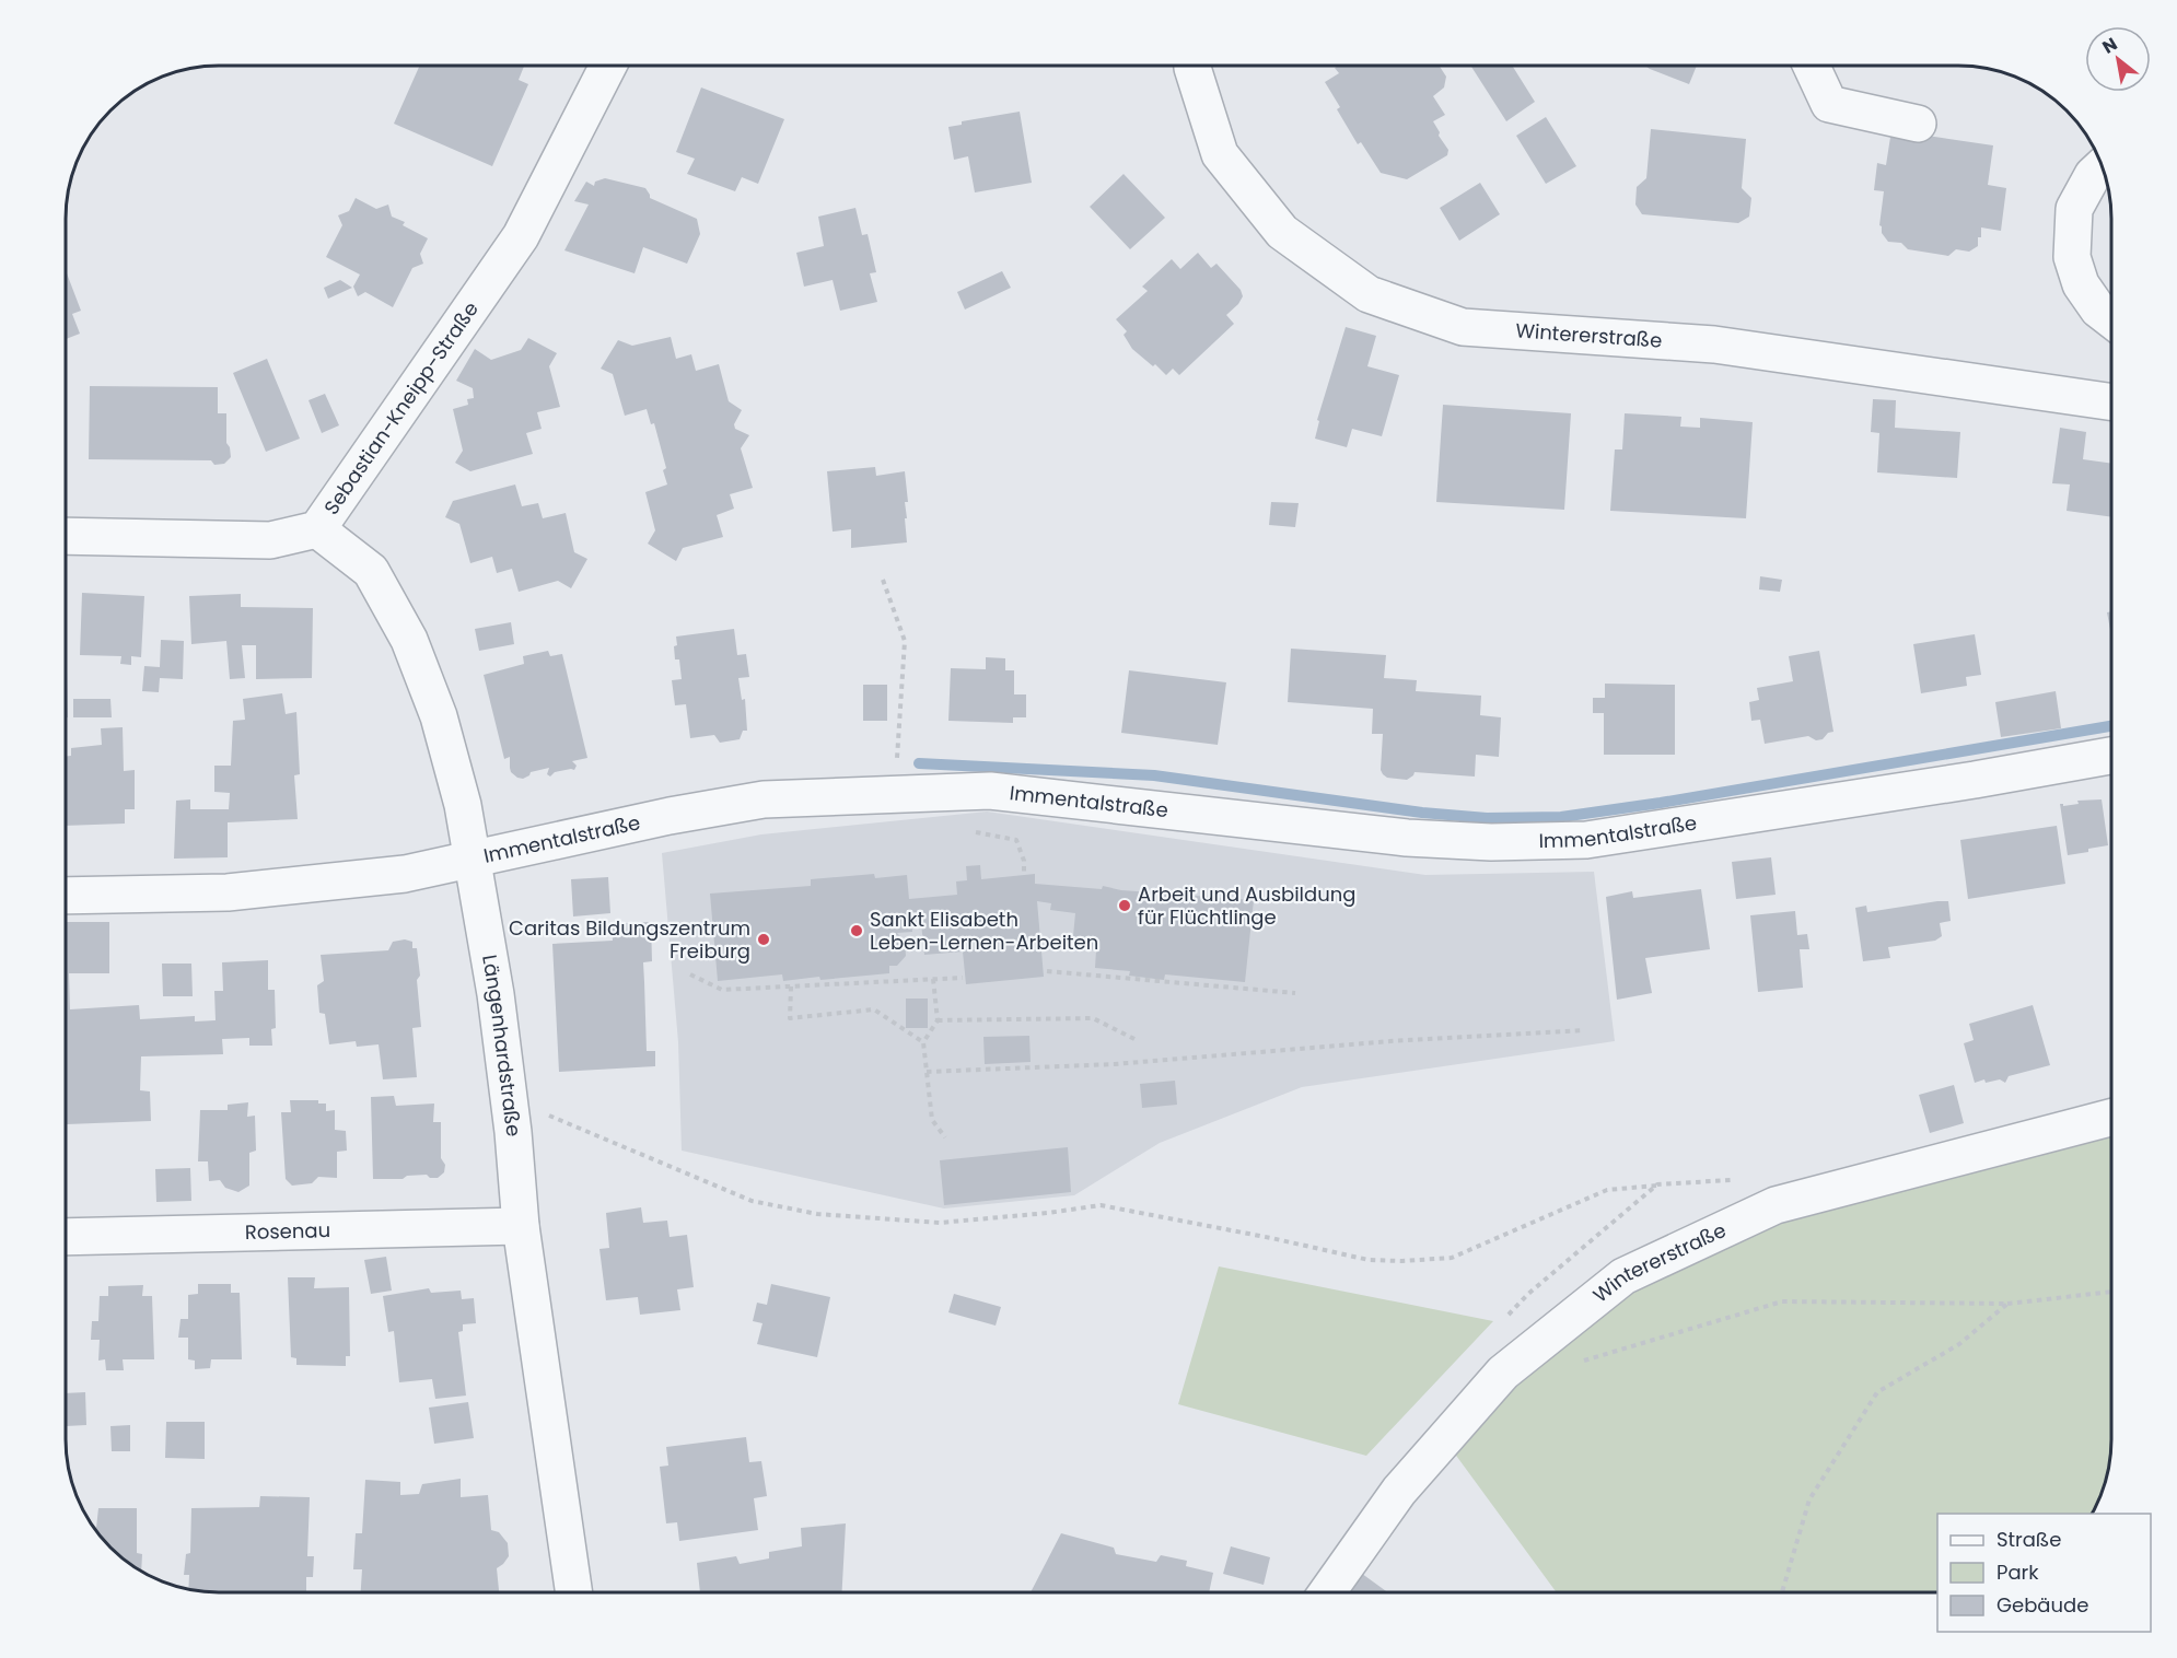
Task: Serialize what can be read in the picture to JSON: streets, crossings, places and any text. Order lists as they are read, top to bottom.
{
  "streets": {
    "street": [
      "Wintererstraße",
      "Sebastian-Kneipp-Straße",
      "Immentalstraße",
      "Längenhardstraße",
      "Rosenau"
    ]
  },
  "crossings": [
    ["Sebastian-Kneipp-Straße", "Längenhardstraße"],
    ["Immentalstraße", "Längenhardstraße"],
    ["Längenhardstraße", "Rosenau"]
  ],
  "places": ["Arbeit und Ausbildung für Flüchtlinge", "Sankt Elisabeth Leben-Lernen-Arbeiten", "Caritas Bildungszentrum Freiburg"],
  "legend": ["Straße", "Park", "Gebäude"],
  "north": "top left"
}
